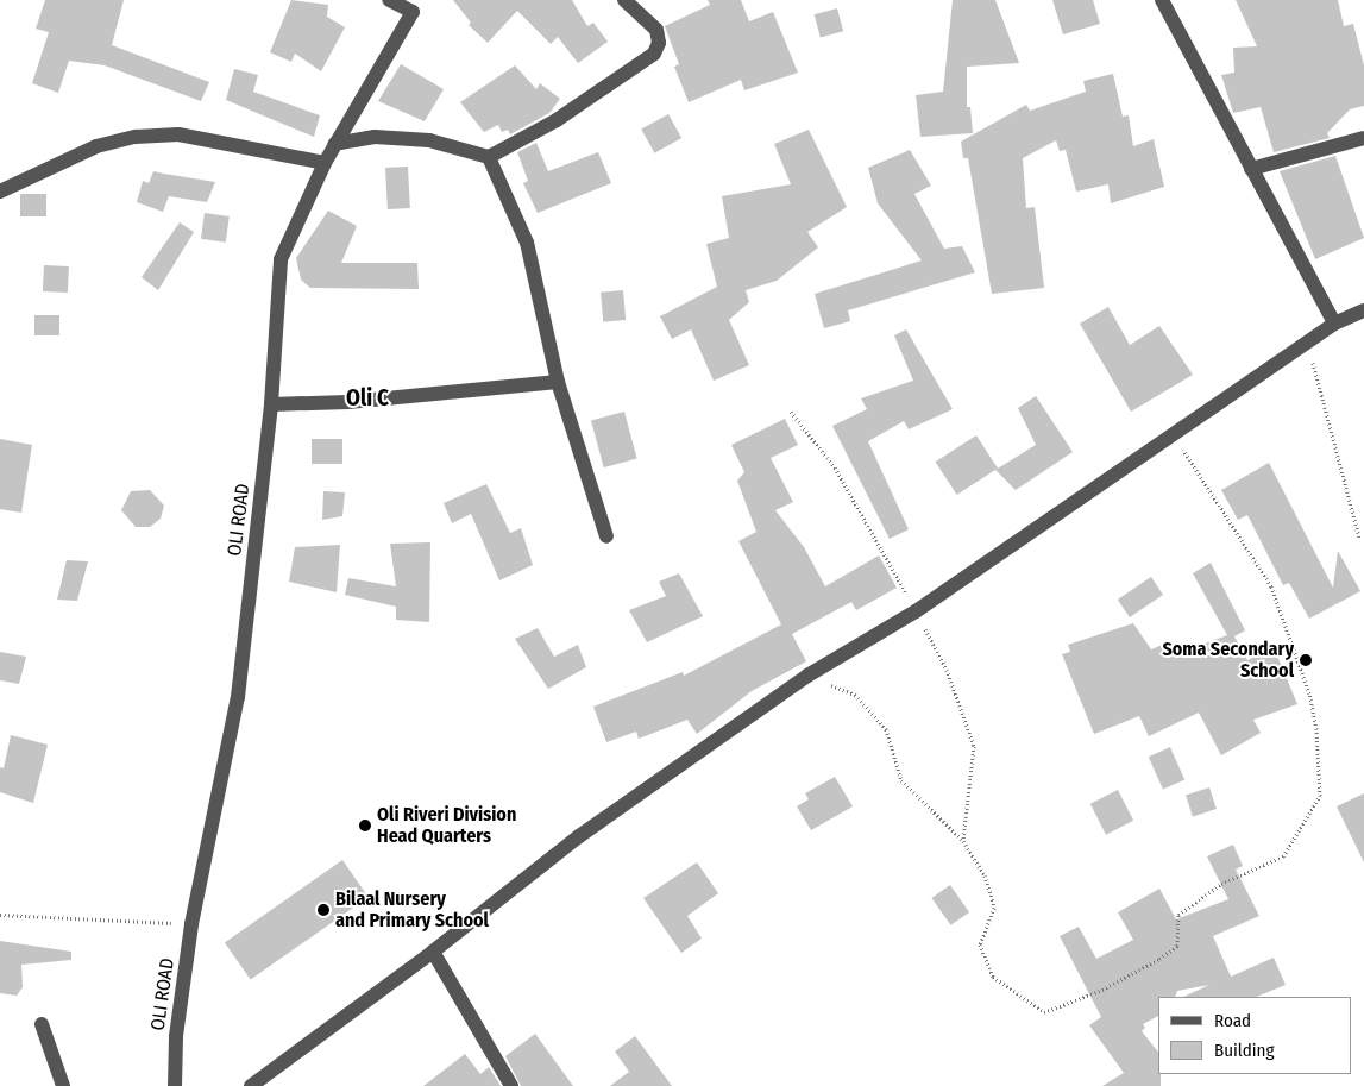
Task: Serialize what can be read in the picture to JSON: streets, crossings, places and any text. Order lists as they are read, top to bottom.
{
  "streets": {
    "street": ["OLI ROAD"]
  },
  "districts": ["Oli C"],
  "places": ["Soma Secondary School", "Oli Riveri Division Head Quarters", "Bilaal Nursery and Primary School"],
  "legend": ["Road", "Building"]
}
